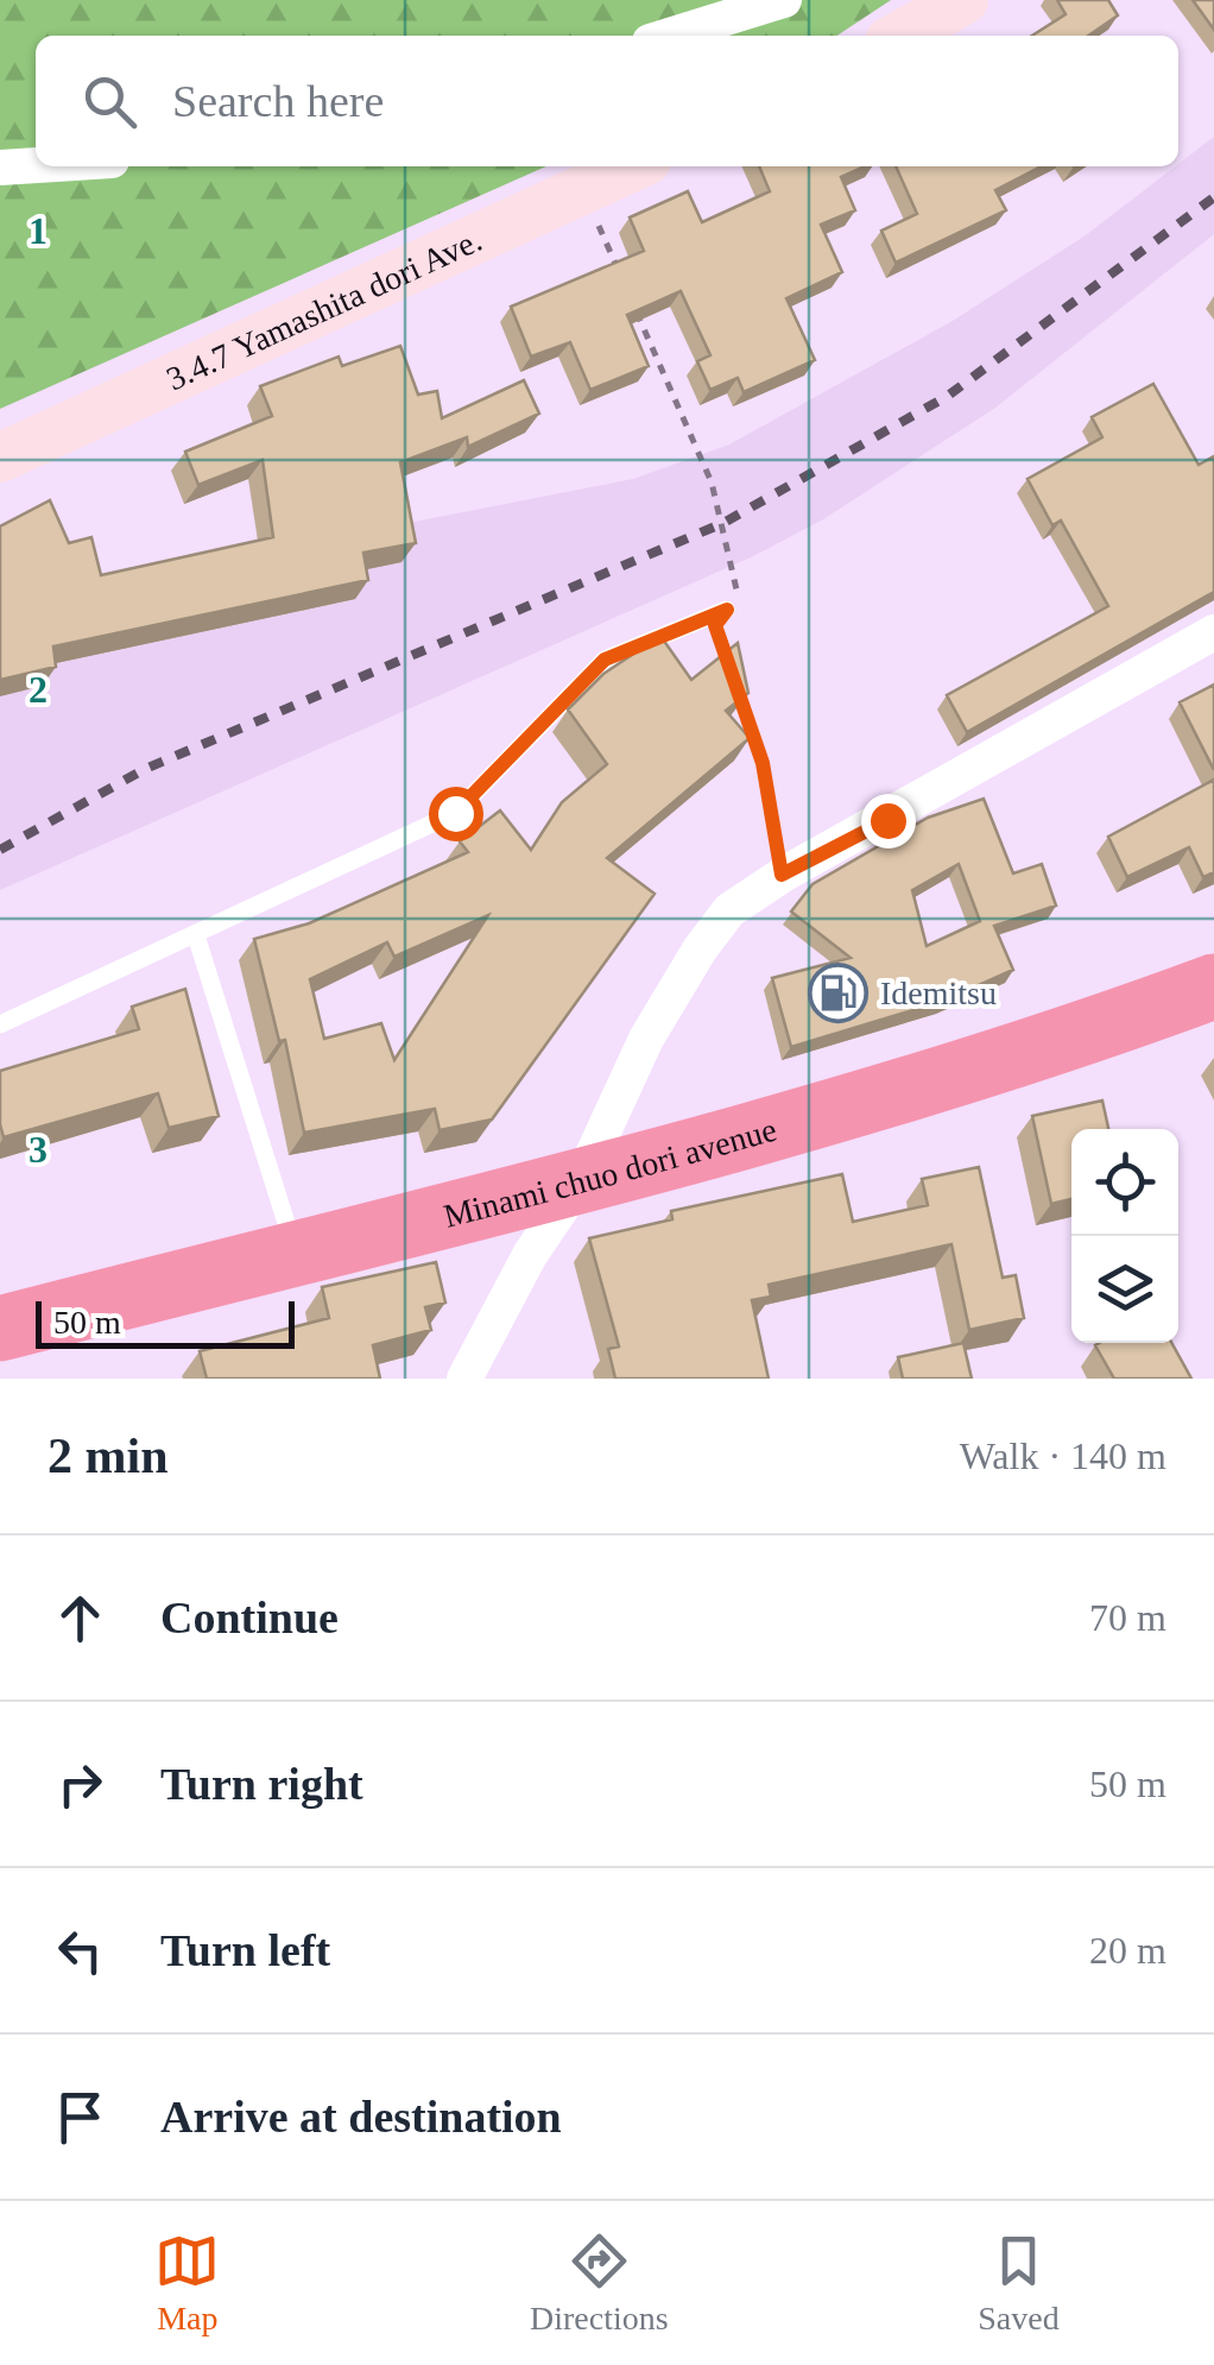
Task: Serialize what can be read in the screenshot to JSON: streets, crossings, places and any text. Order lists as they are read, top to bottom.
{
  "streets": {
    "highway": ["Minami chuo dori avenue"],
    "street": ["3.4.7 Yamashita dori Ave."]
  },
  "places": {
    "fuel station": ["Idemitsu"]
  },
  "scale_bar": "50 m",
  "page": {
    "search": "Search here",
    "scale": "50 m",
    "heading": ["2 min", "Walk · 140 m"],
    "list": [
      ["Continue", "70 m"],
      ["Turn right", "50 m"],
      ["Turn left", "20 m"],
      "Arrive at destination"
    ],
    "nav": ["Map", "Directions", "Saved"]
  },
  "grid": {
    "rows": ["1", "2", "3"]
  }
}
